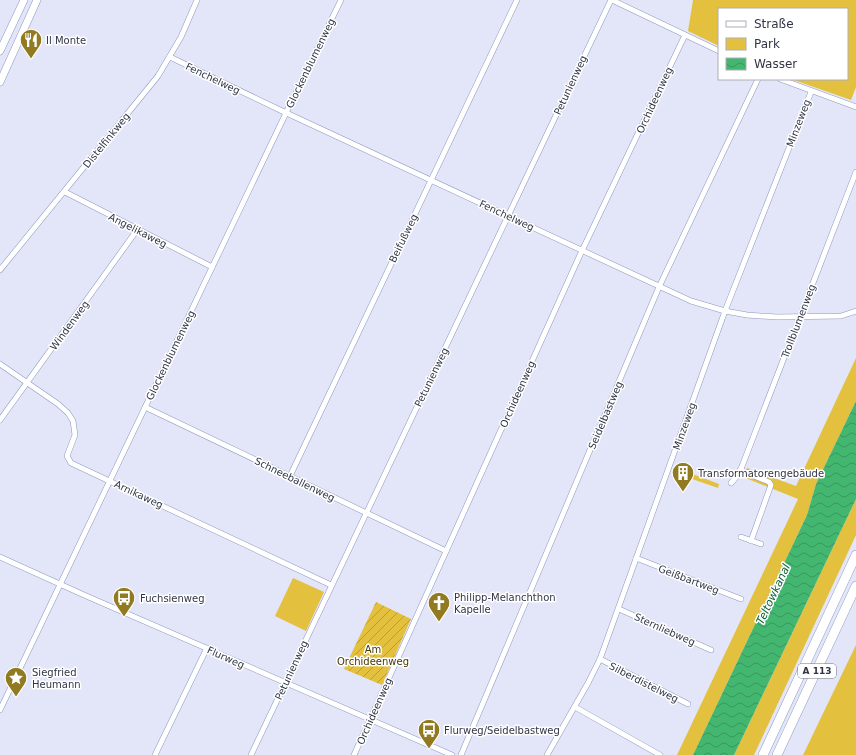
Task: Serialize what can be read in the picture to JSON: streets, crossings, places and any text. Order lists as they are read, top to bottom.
{
  "streets": {
    "highway": ["A 113"],
    "street": [
      "Glockenblumenweg",
      "Fenchelweg",
      "Petunienweg",
      "Orchideenweg",
      "Minzeweg",
      "Distelfinkweg",
      "Angelikaweg",
      "Beifußweg",
      "Trollblumenweg",
      "Windenweg",
      "Seidelbastweg",
      "Schneeballenweg",
      "Arnikaweg",
      "Geißbartweg",
      "Sternliebweg",
      "Flurweg",
      "Silberdistelweg"
    ]
  },
  "crossings": [
    ["Glockenblumenweg", "Fenchelweg"],
    ["Glockenblumenweg", "Angelikaweg"],
    ["Glockenblumenweg", "Schneeballenweg"],
    ["Glockenblumenweg", "Arnikaweg"],
    ["Glockenblumenweg", "Flurweg"],
    ["Fenchelweg", "Petunienweg"],
    ["Fenchelweg", "Orchideenweg"],
    ["Fenchelweg", "Minzeweg"],
    ["Fenchelweg", "Distelfinkweg"],
    ["Fenchelweg", "Beifußweg"],
    ["Fenchelweg", "Trollblumenweg"],
    ["Fenchelweg", "Seidelbastweg"],
    ["Petunienweg", "Schneeballenweg"],
    ["Petunienweg", "Arnikaweg"],
    ["Petunienweg", "Flurweg"],
    ["Orchideenweg", "Schneeballenweg"],
    ["Orchideenweg", "Flurweg"],
    ["Minzeweg", "Geißbartweg"],
    ["Minzeweg", "Sternliebweg"],
    ["Minzeweg", "Silberdistelweg"],
    ["Distelfinkweg", "Angelikaweg"],
    ["Angelikaweg", "Windenweg"],
    ["Beifußweg", "Schneeballenweg"],
    ["Windenweg", "Arnikaweg"]
  ],
  "water": ["Teltowkanal"],
  "parks": ["Am Orchideenweg"],
  "places": {
    "restaurant": ["Il Monte"],
    "building": ["Transformatorengebäude"],
    "bus stop": ["Fuchsienweg", "Flurweg/Seidelbastweg"],
    "church": ["Philipp-Melanchthon Kapelle"],
    "place": ["Siegfried Heumann"]
  },
  "legend": ["Straße", "Park", "Wasser"]
}
